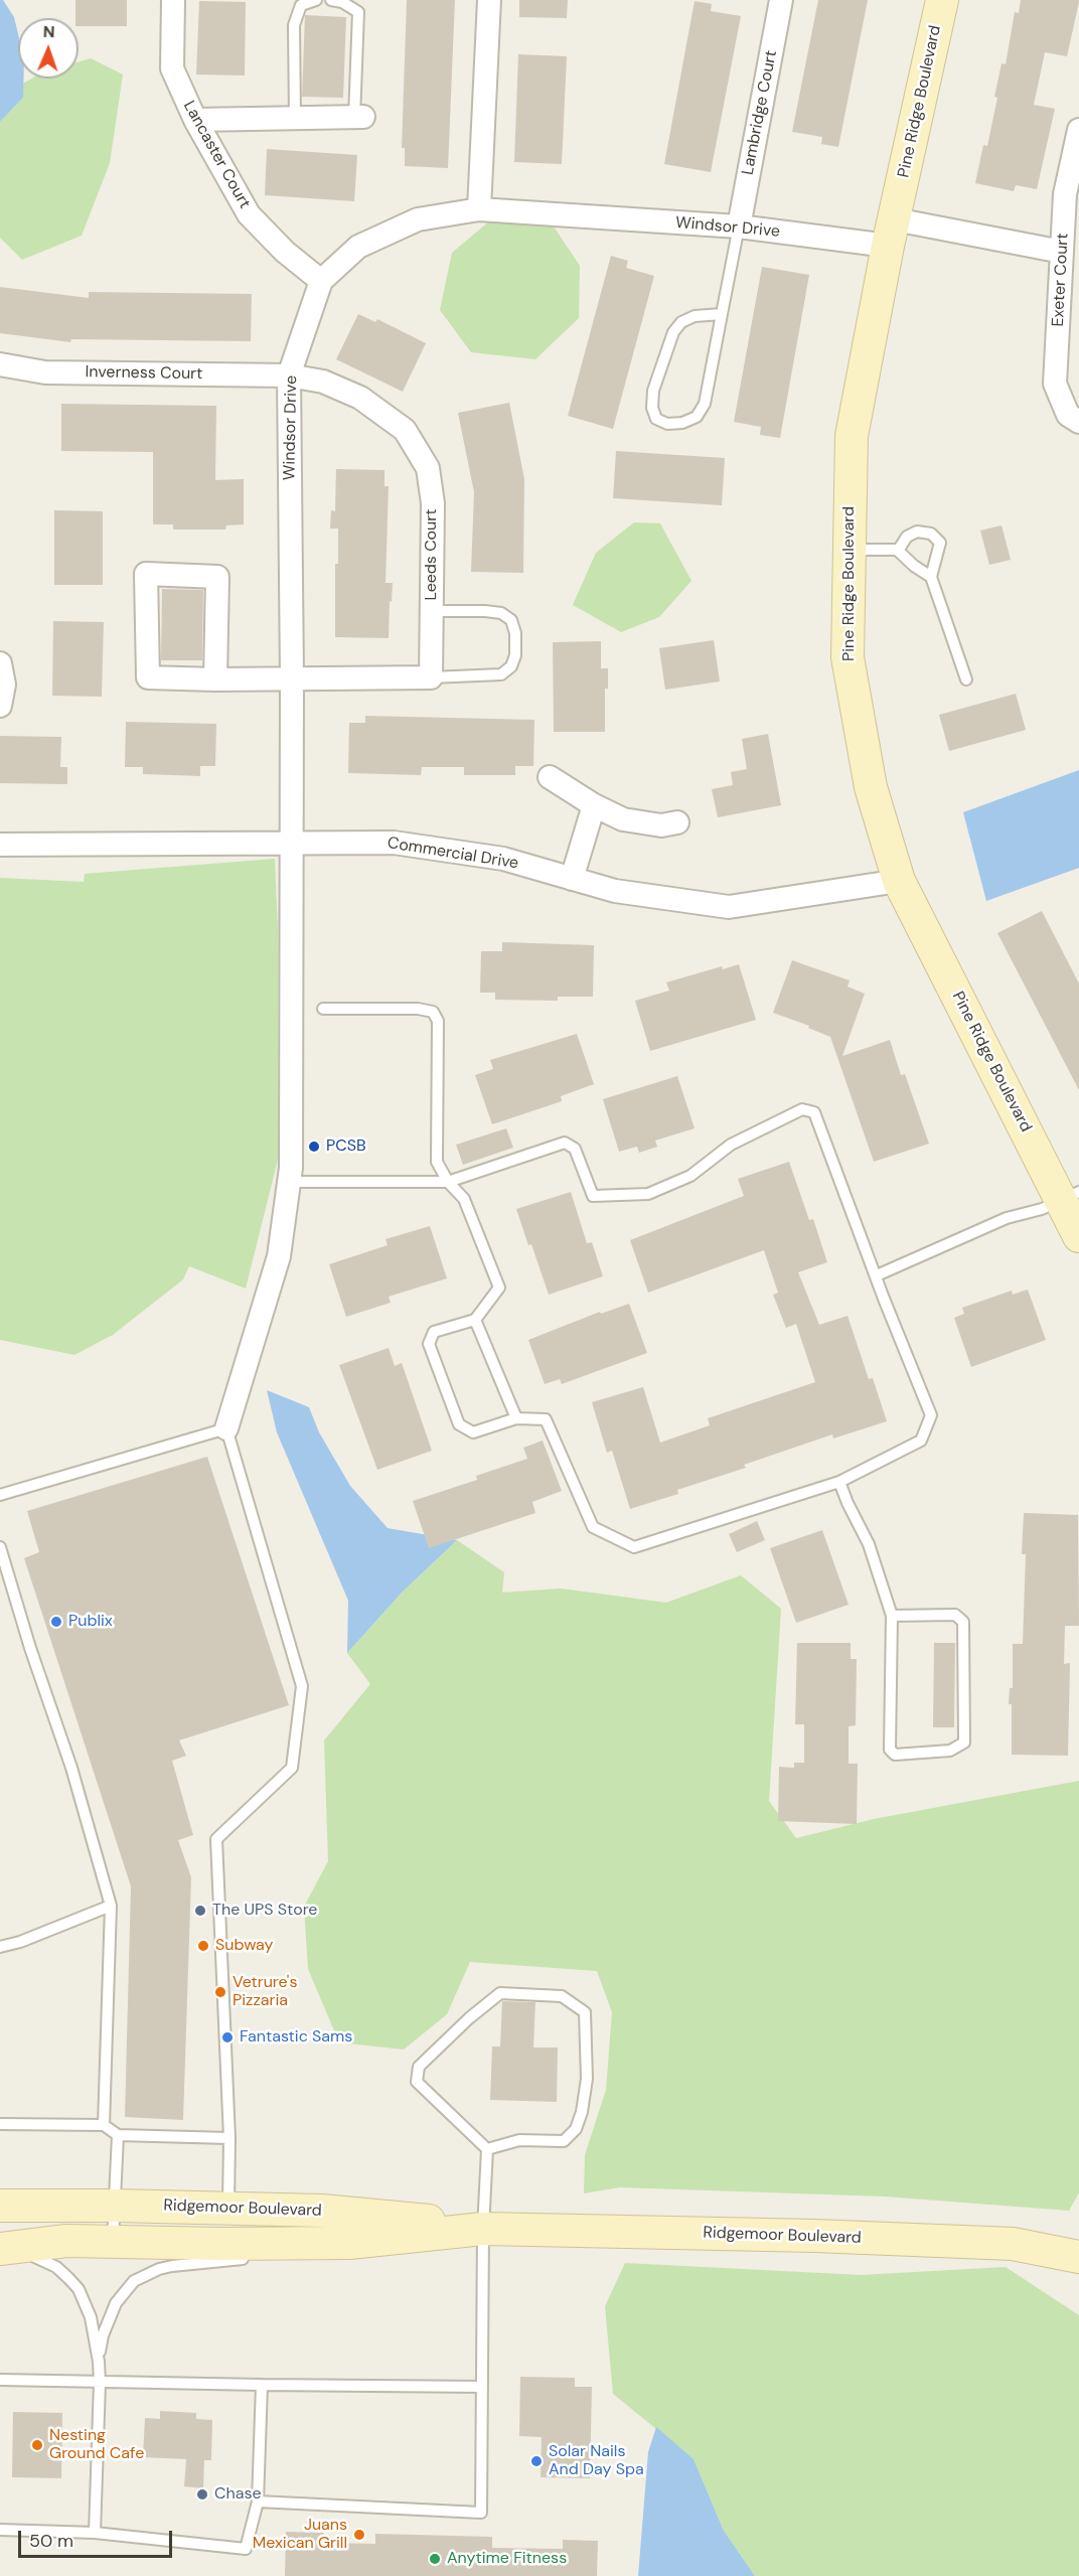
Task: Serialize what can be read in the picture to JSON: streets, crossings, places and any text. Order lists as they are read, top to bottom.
{
  "streets": {
    "street": [
      "Pine Ridge Boulevard",
      "Lambridge Court",
      "Lancaster Court",
      "Windsor Drive",
      "Exeter Court",
      "Inverness Court",
      "Leeds Court",
      "Commercial Drive",
      "Ridgemoor Boulevard"
    ]
  },
  "crossings": [
    ["Pine Ridge Boulevard", "Windsor Drive"],
    ["Pine Ridge Boulevard", "Commercial Drive"],
    ["Lambridge Court", "Windsor Drive"],
    ["Lancaster Court", "Windsor Drive"],
    ["Windsor Drive", "Exeter Court"],
    ["Windsor Drive", "Inverness Court"],
    ["Windsor Drive", "Leeds Court"],
    ["Windsor Drive", "Commercial Drive"],
    ["Inverness Court", "Leeds Court"]
  ],
  "places": [
    "PCSB",
    "Publix",
    "The UPS Store",
    "Subway",
    "Vetrure's Pizzaria",
    "Fantastic Sams",
    "Nesting Ground Cafe",
    "Solar Nails And Day Spa",
    "Chase",
    "Juans Mexican Grill",
    "Anytime Fitness"
  ],
  "scale_bar": "50 m",
  "north": "top"
}
